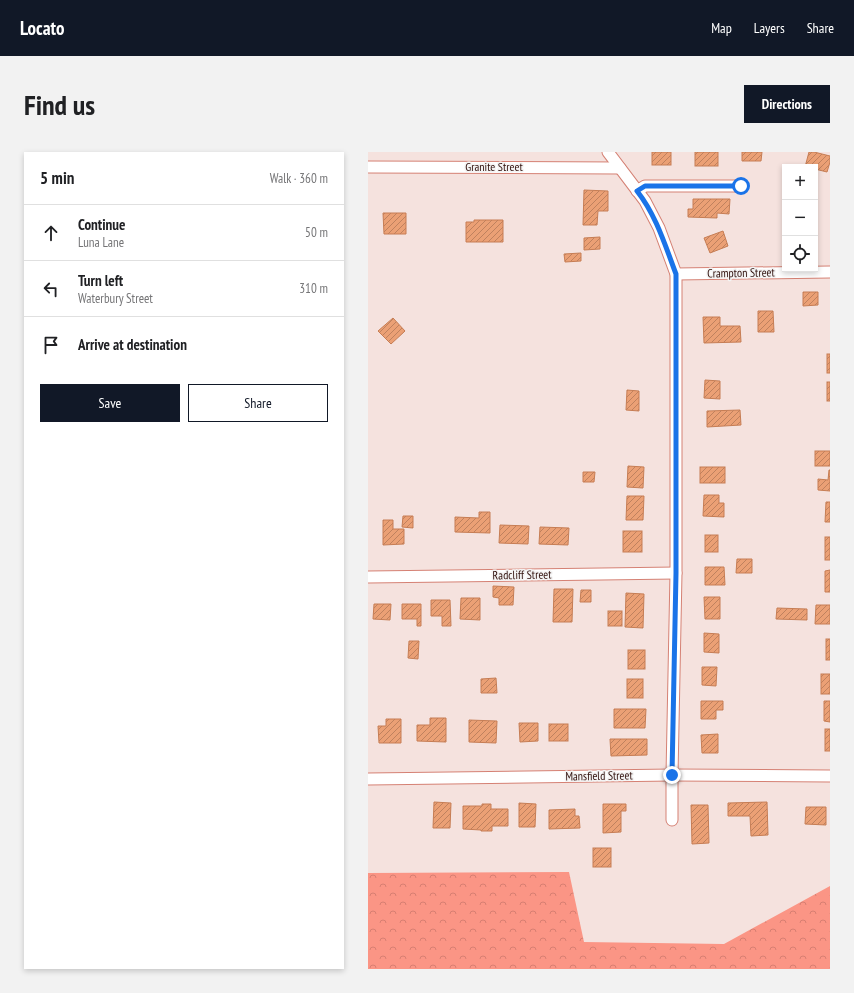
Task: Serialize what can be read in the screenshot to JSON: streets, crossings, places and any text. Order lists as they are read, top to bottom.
{
  "streets": {
    "street": [
      "Granite Street",
      "Crampton Street",
      "Radcliff Street",
      "Mansfield Street"
    ]
  },
  "page": {
    "header": "Locato",
    "nav": ["Map", "Layers", "Share"],
    "buttons": [
      "Directions",
      ["Save", "Share"]
    ],
    "title": "Find us",
    "heading": ["5 min", "Walk · 360 m"],
    "map_buttons": ["+", "−"],
    "list": [
      ["Continue", "Luna Lane", "50 m"],
      ["Turn left", "Waterbury Street", "310 m"],
      "Arrive at destination"
    ]
  }
}
